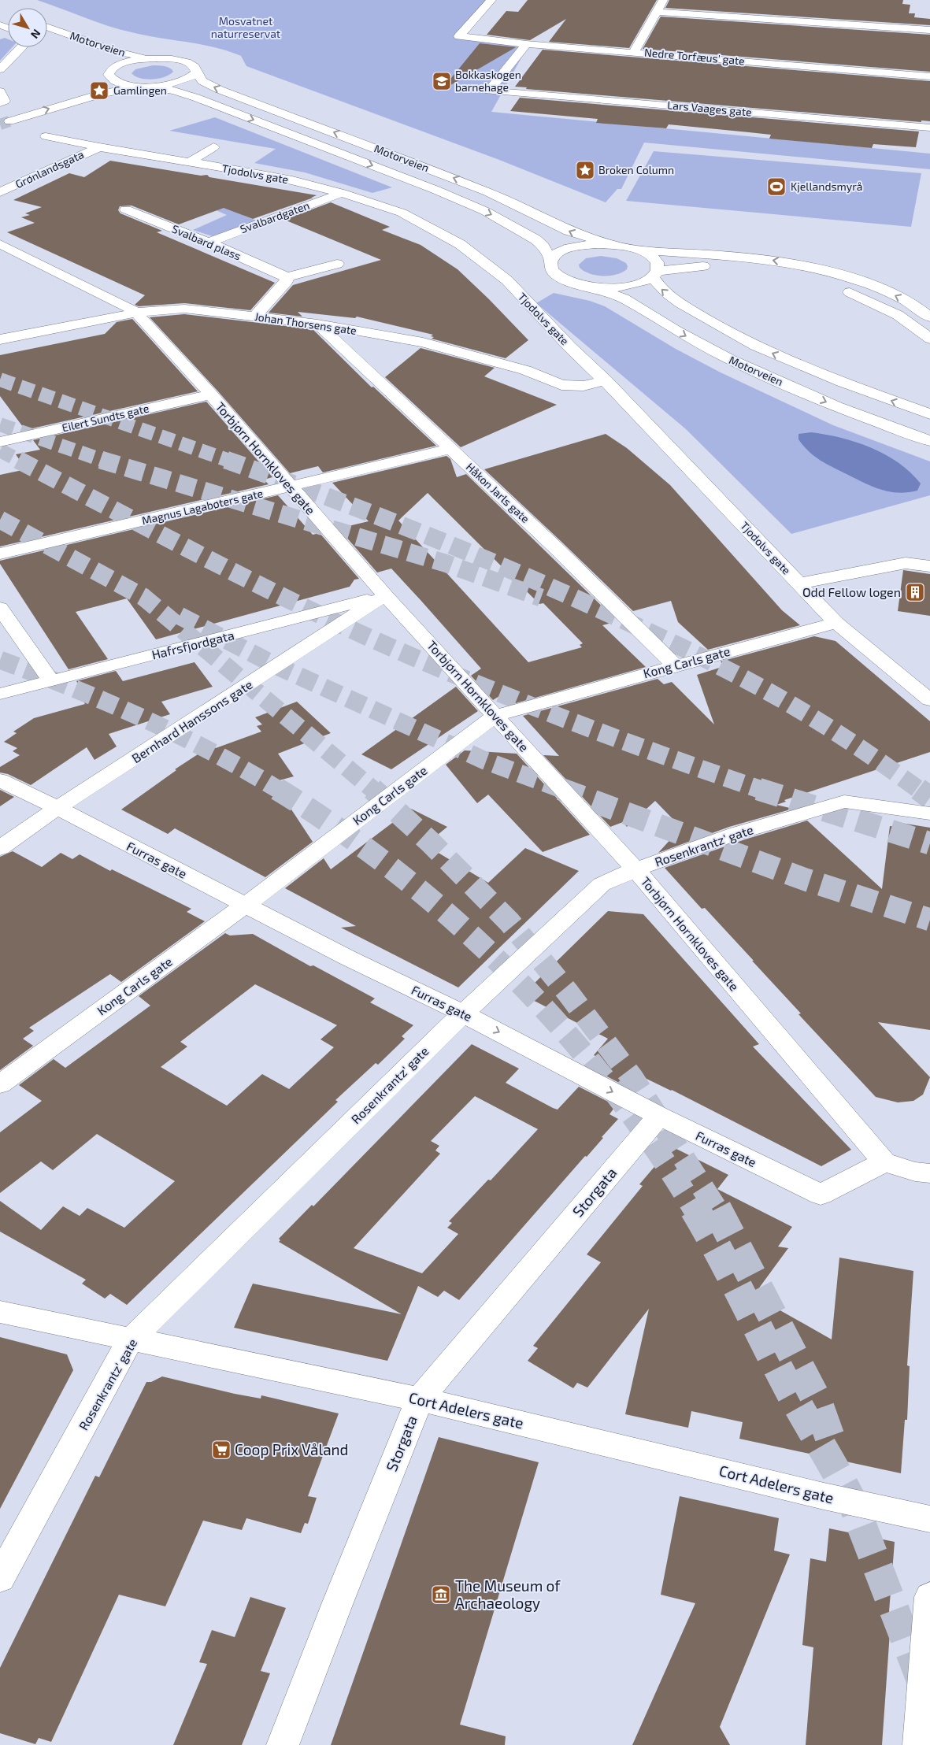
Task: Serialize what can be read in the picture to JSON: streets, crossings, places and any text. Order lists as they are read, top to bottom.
{
  "streets": {
    "main road": [
      "Motorveien",
      "Nedre Torfæus' gate",
      "Lars Vaages gate",
      "Grønlandsgata",
      "Tjodolvs gate",
      "Svalbardgaten",
      "Svalbard plass",
      "Johan Thorsens gate",
      "Eilert Sundts gate",
      "Torbjørn Hornkloves gate",
      "Håkon Jarls gate",
      "Magnus Lagabøters gate",
      "Hafrsfjordgata",
      "Kong Carls gate",
      "Bernhard Hanssons gate",
      "Rosenkrantz' gate",
      "Furras gate",
      "Storgata",
      "Cort Adelers gate"
    ]
  },
  "crossings": [
    ["Nedre Torfæus' gate", "Lars Vaages gate"],
    ["Grønlandsgata", "Tjodolvs gate"],
    ["Tjodolvs gate", "Svalbardgaten"],
    ["Tjodolvs gate", "Johan Thorsens gate"],
    ["Tjodolvs gate", "Kong Carls gate"],
    ["Svalbardgaten", "Svalbard plass"],
    ["Johan Thorsens gate", "Torbjørn Hornkloves gate"],
    ["Johan Thorsens gate", "Håkon Jarls gate"],
    ["Eilert Sundts gate", "Torbjørn Hornkloves gate"],
    ["Torbjørn Hornkloves gate", "Magnus Lagabøters gate"],
    ["Torbjørn Hornkloves gate", "Hafrsfjordgata"],
    ["Torbjørn Hornkloves gate", "Kong Carls gate"],
    ["Torbjørn Hornkloves gate", "Bernhard Hanssons gate"],
    ["Torbjørn Hornkloves gate", "Rosenkrantz' gate"],
    ["Torbjørn Hornkloves gate", "Furras gate"],
    ["Håkon Jarls gate", "Magnus Lagabøters gate"],
    ["Håkon Jarls gate", "Kong Carls gate"],
    ["Hafrsfjordgata", "Bernhard Hanssons gate"],
    ["Kong Carls gate", "Furras gate"],
    ["Bernhard Hanssons gate", "Furras gate"],
    ["Rosenkrantz' gate", "Furras gate"],
    ["Rosenkrantz' gate", "Cort Adelers gate"],
    ["Furras gate", "Storgata"],
    ["Storgata", "Cort Adelers gate"]
  ],
  "parks": ["Mosvatnet naturreservat"],
  "places": {
    "school or university": ["Bokkaskogen barnehage"],
    "place": ["Gamlingen", "Broken Column"],
    "sports": ["Kjellandsmyrå"],
    "building": ["Odd Fellow logen"],
    "supermarket": ["Coop Prix Våland"],
    "museum": ["The Museum of Archaeology"]
  },
  "north": "bottom right"
}
